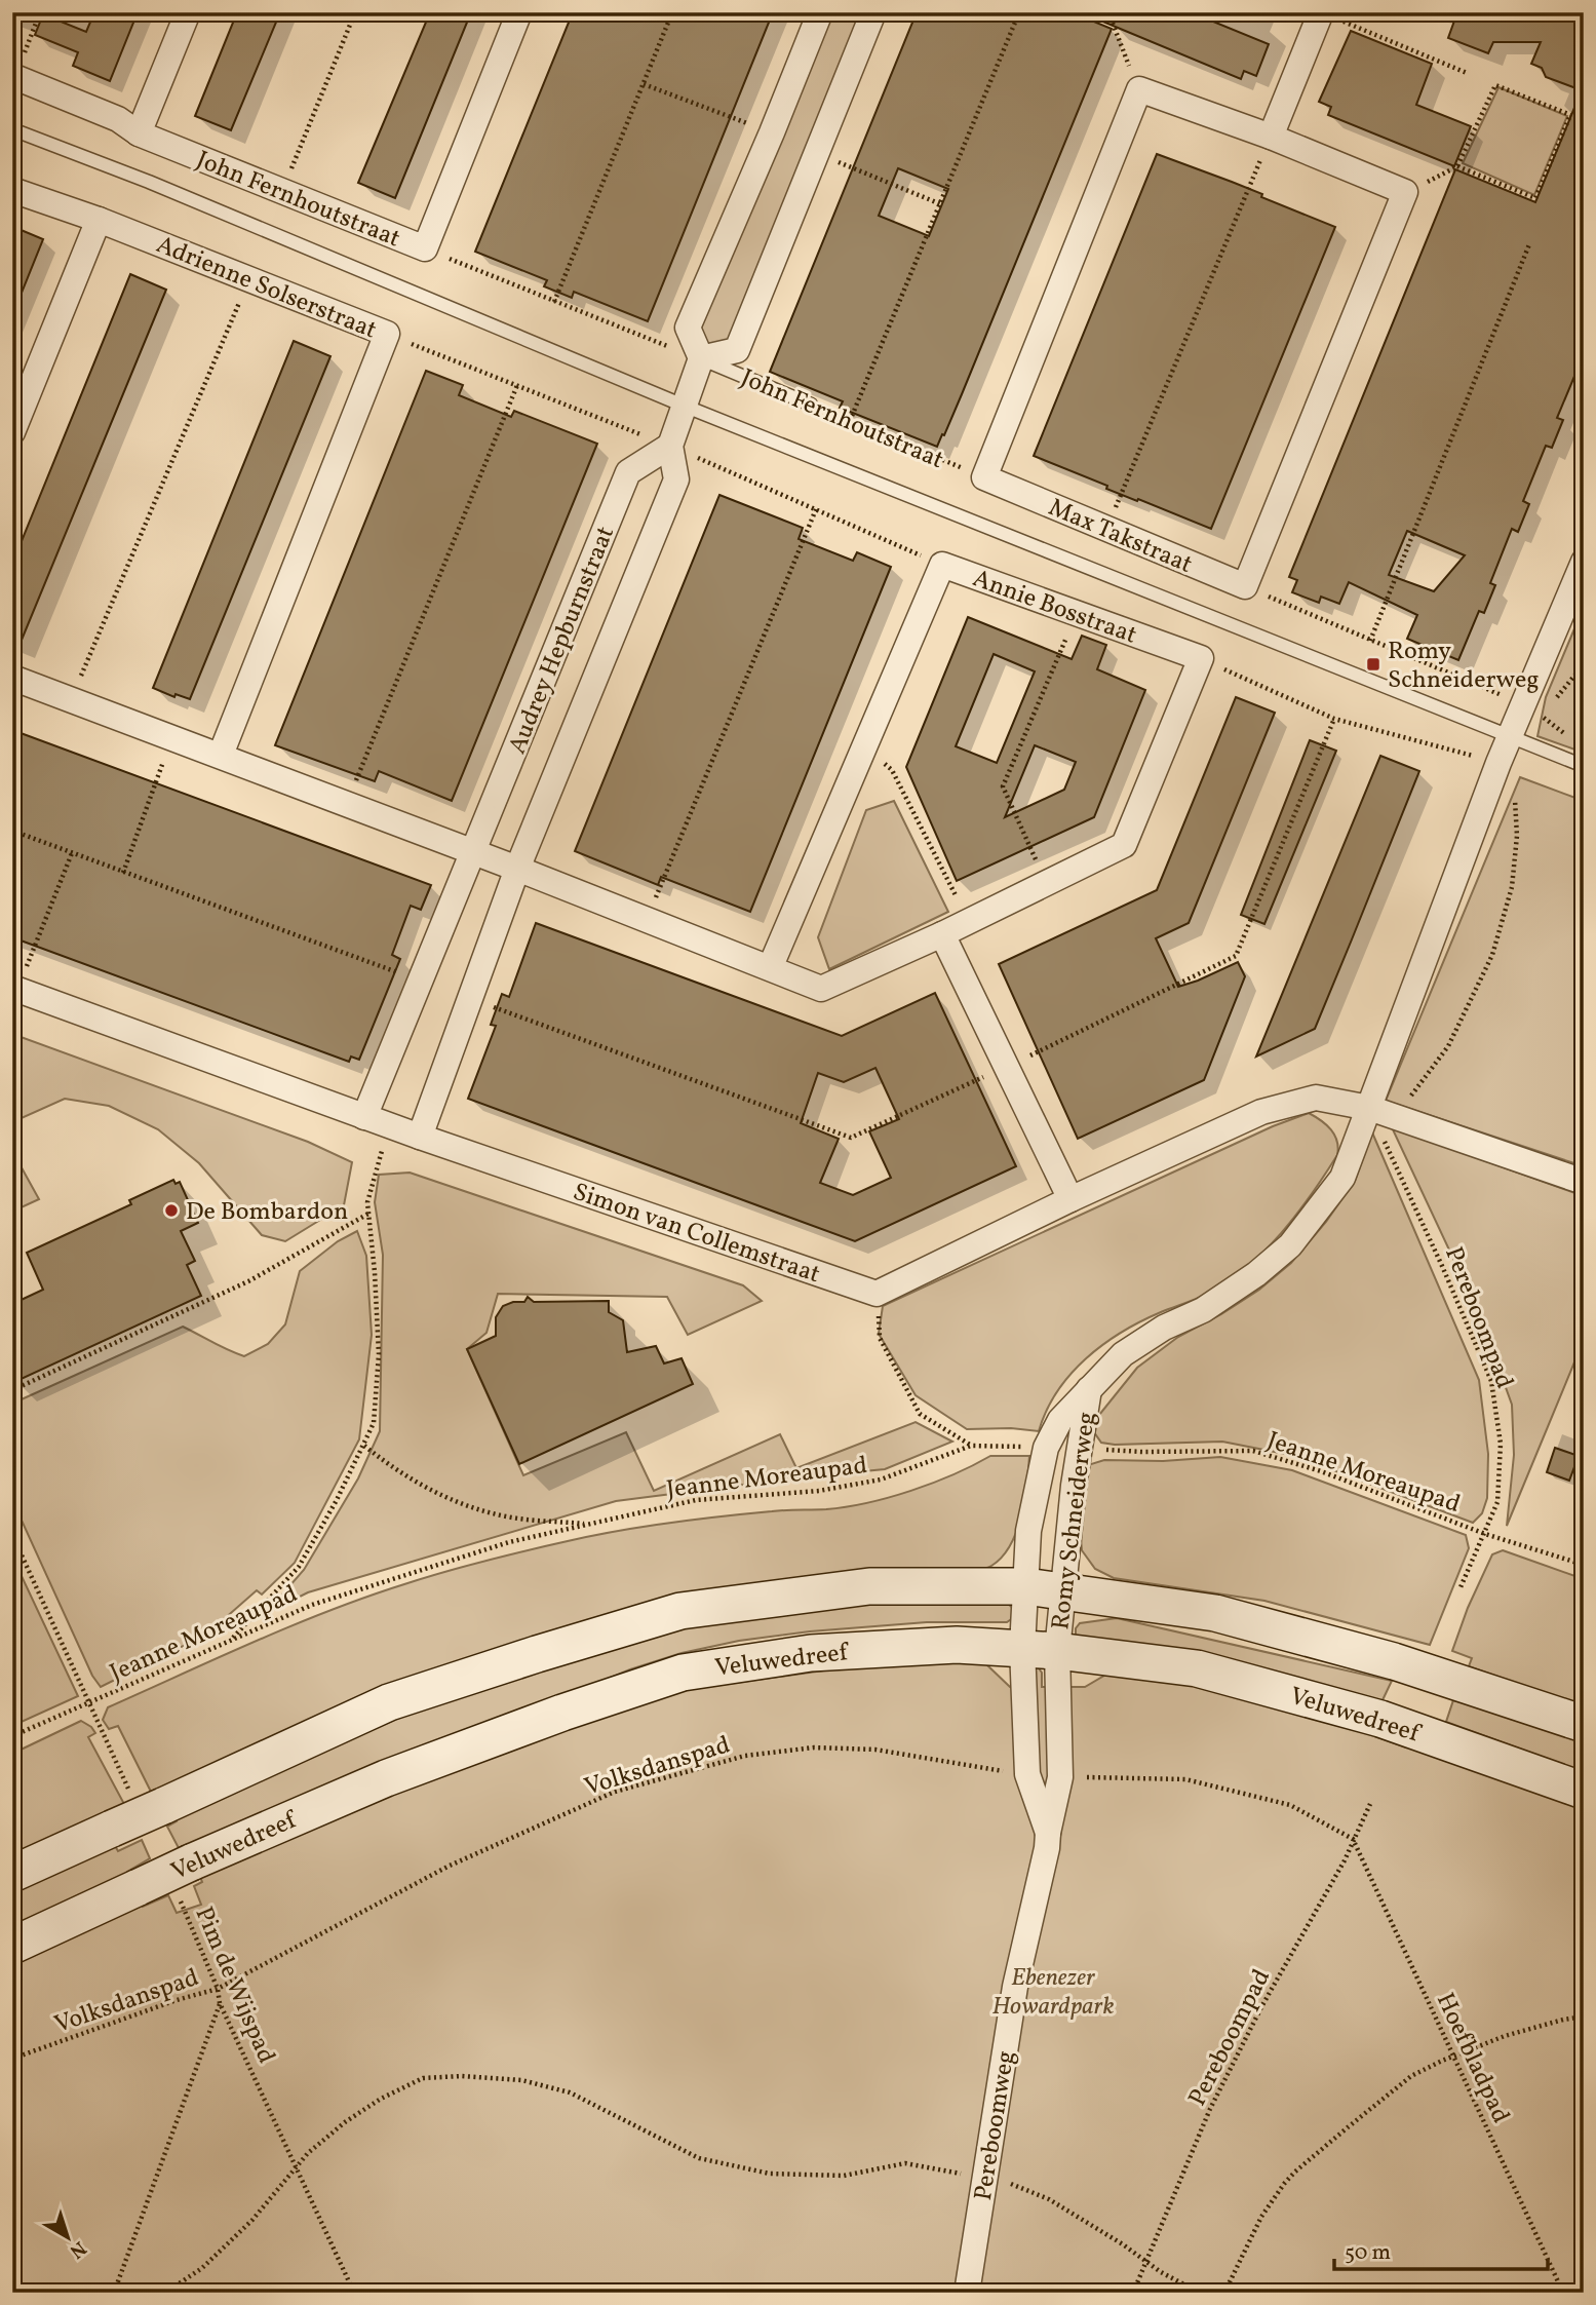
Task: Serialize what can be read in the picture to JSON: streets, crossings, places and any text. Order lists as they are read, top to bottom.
{
  "streets": {
    "main road": ["Veluwedreef"],
    "street": [
      "John Fernhoutstraat",
      "Adrienne Solserstraat",
      "Max Takstraat",
      "Annie Bosstraat",
      "Audrey Hepburnstraat",
      "Simon van Collemstraat",
      "Romy Schneiderweg",
      "Pereboomweg"
    ],
    "path": [
      "Pereboompad",
      "Jeanne Moreaupad",
      "Volksdanspad",
      "Pim de Wijspad",
      "Hoefbladpad"
    ]
  },
  "crossings": [
    ["John Fernhoutstraat", "Max Takstraat"],
    ["John Fernhoutstraat", "Audrey Hepburnstraat"],
    ["Audrey Hepburnstraat", "Simon van Collemstraat"],
    ["Pereboompad", "Jeanne Moreaupad"],
    ["Pereboompad", "Romy Schneiderweg"],
    ["Pereboompad", "Hoefbladpad"],
    ["Jeanne Moreaupad", "Romy Schneiderweg"],
    ["Romy Schneiderweg", "Veluwedreef"],
    ["Romy Schneiderweg", "Pereboomweg"],
    ["Veluwedreef", "Pim de Wijspad"],
    ["Veluwedreef", "Pereboomweg"],
    ["Volksdanspad", "Pim de Wijspad"],
    ["Volksdanspad", "Pereboomweg"]
  ],
  "parks": ["Ebenezer Howardpark"],
  "places": {
    "transit": ["Romy Schneiderweg"],
    "other": ["De Bombardon"]
  },
  "scale_bar": "50 m",
  "north": "bottom right"
}
